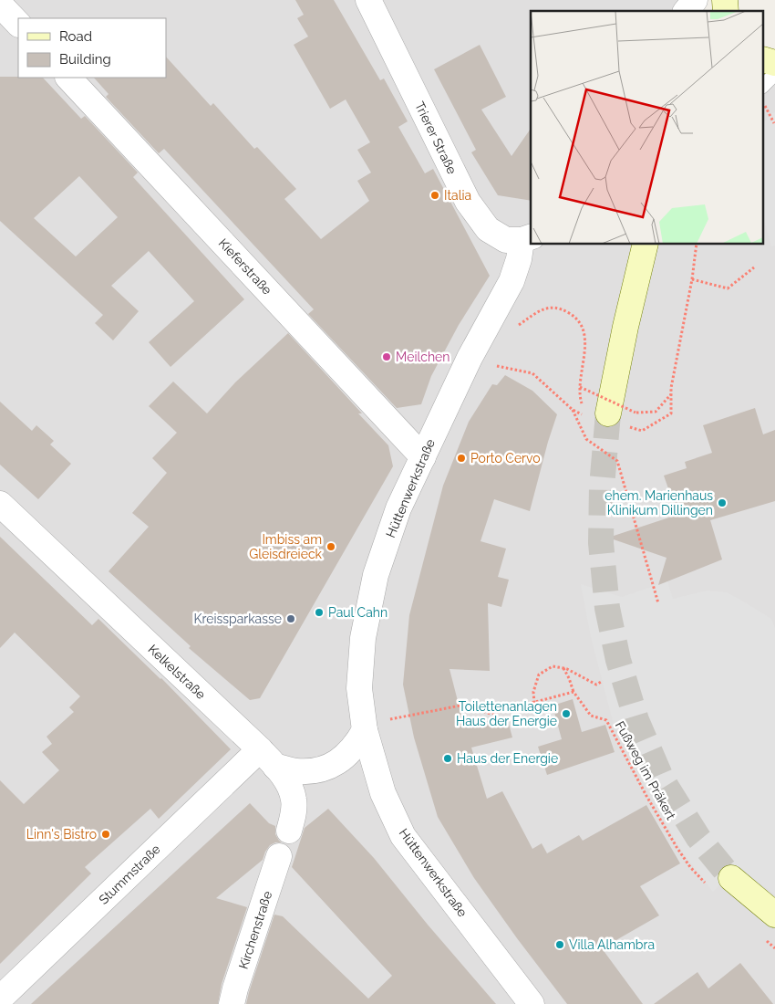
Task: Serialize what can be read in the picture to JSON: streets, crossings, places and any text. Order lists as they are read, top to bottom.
{
  "streets": {
    "street": [
      "Trierer Straße",
      "Kieferstraße",
      "Hüttenwerkstraße",
      "Kelkelstraße",
      "Stummstraße",
      "Kirchenstraße"
    ],
    "path": ["Fußweg im Präkert"]
  },
  "crossings": [
    ["Trierer Straße", "Hüttenwerkstraße"],
    ["Kieferstraße", "Hüttenwerkstraße"],
    ["Kelkelstraße", "Stummstraße"]
  ],
  "places": [
    "Italia",
    "Meilchen",
    "Porto Cervo",
    "ehem. Marienhaus Klinikum Dillingen",
    "Imbiss am Gleisdreieck",
    "Paul Cahn",
    "Kreissparkasse",
    "Toilettenanlagen Haus der Energie",
    "Haus der Energie",
    "Linn's Bistro",
    "Villa Alhambra"
  ],
  "legend": ["Road", "Building"]
}
